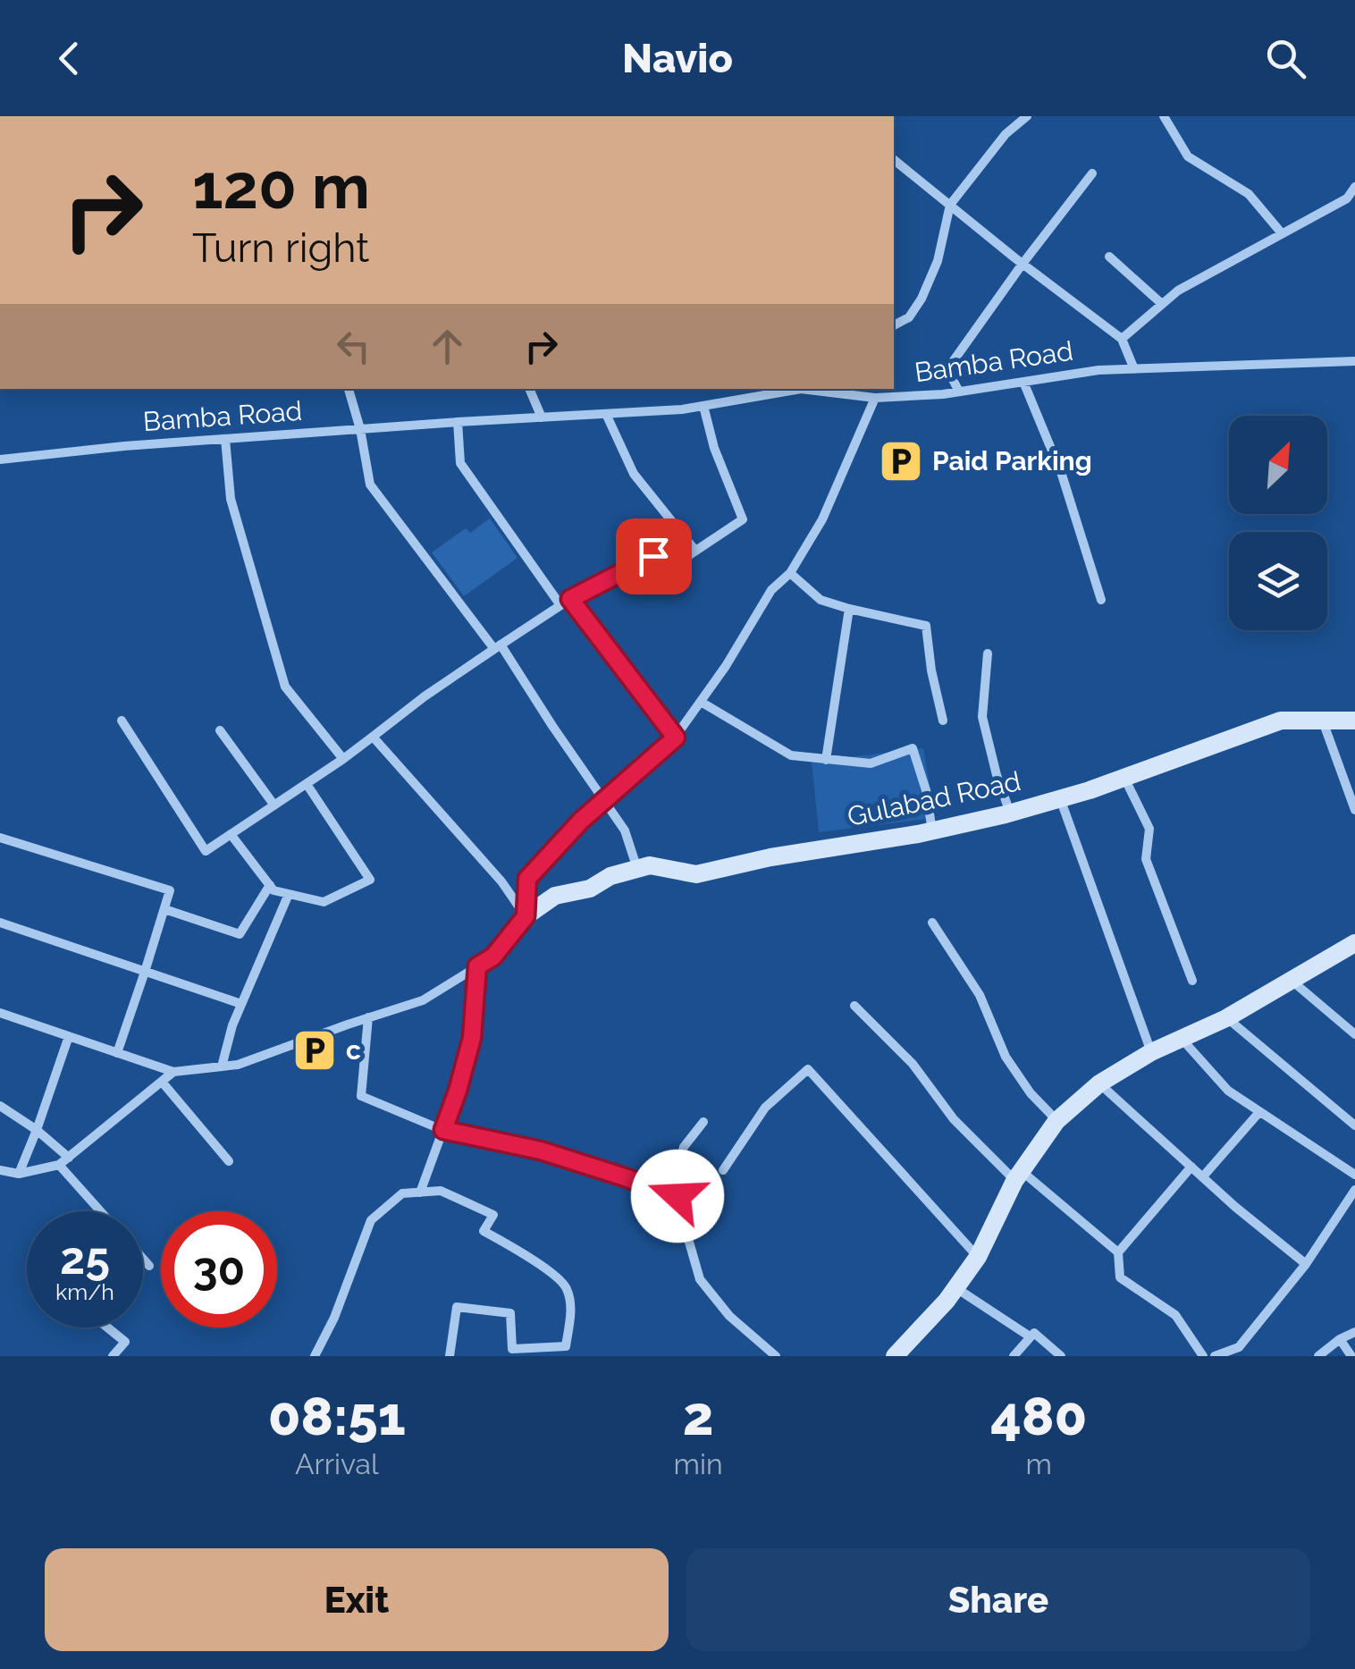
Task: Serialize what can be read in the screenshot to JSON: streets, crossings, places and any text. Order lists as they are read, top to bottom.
{
  "streets": {
    "street": ["Bamba Road", "Gulabad Road"]
  },
  "places": {
    "parking": ["Paid Parking", "c"]
  },
  "north": "top right",
  "page": {
    "header": "Navio",
    "turn": ["120 m", "Turn right"],
    "speed": "25 km/h",
    "limit": "30",
    "eta": [
      "08:51",
      "Arrival",
      "2",
      "min",
      "480",
      "m"
    ],
    "buttons": ["Exit", "Share"]
  }
}
